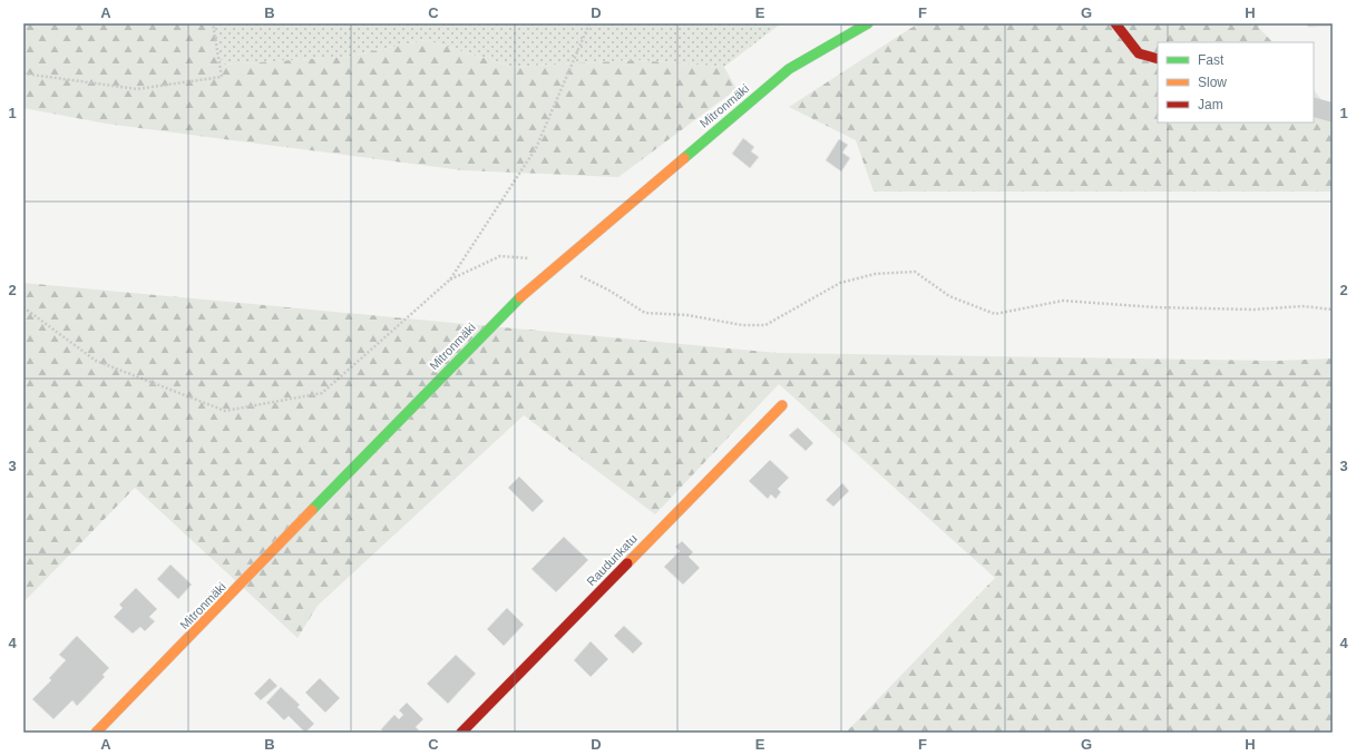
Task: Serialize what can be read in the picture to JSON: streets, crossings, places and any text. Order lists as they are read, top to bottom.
{
  "streets": {
    "street": ["Mitronmäki", "Raudunkatu"]
  },
  "legend": ["Fast", "Slow", "Jam"],
  "grid": {
    "columns": [
      "A",
      "B",
      "C",
      "D",
      "E",
      "F",
      "G",
      "H"
    ],
    "rows": [
      "1",
      "2",
      "3",
      "4"
    ]
  }
}
